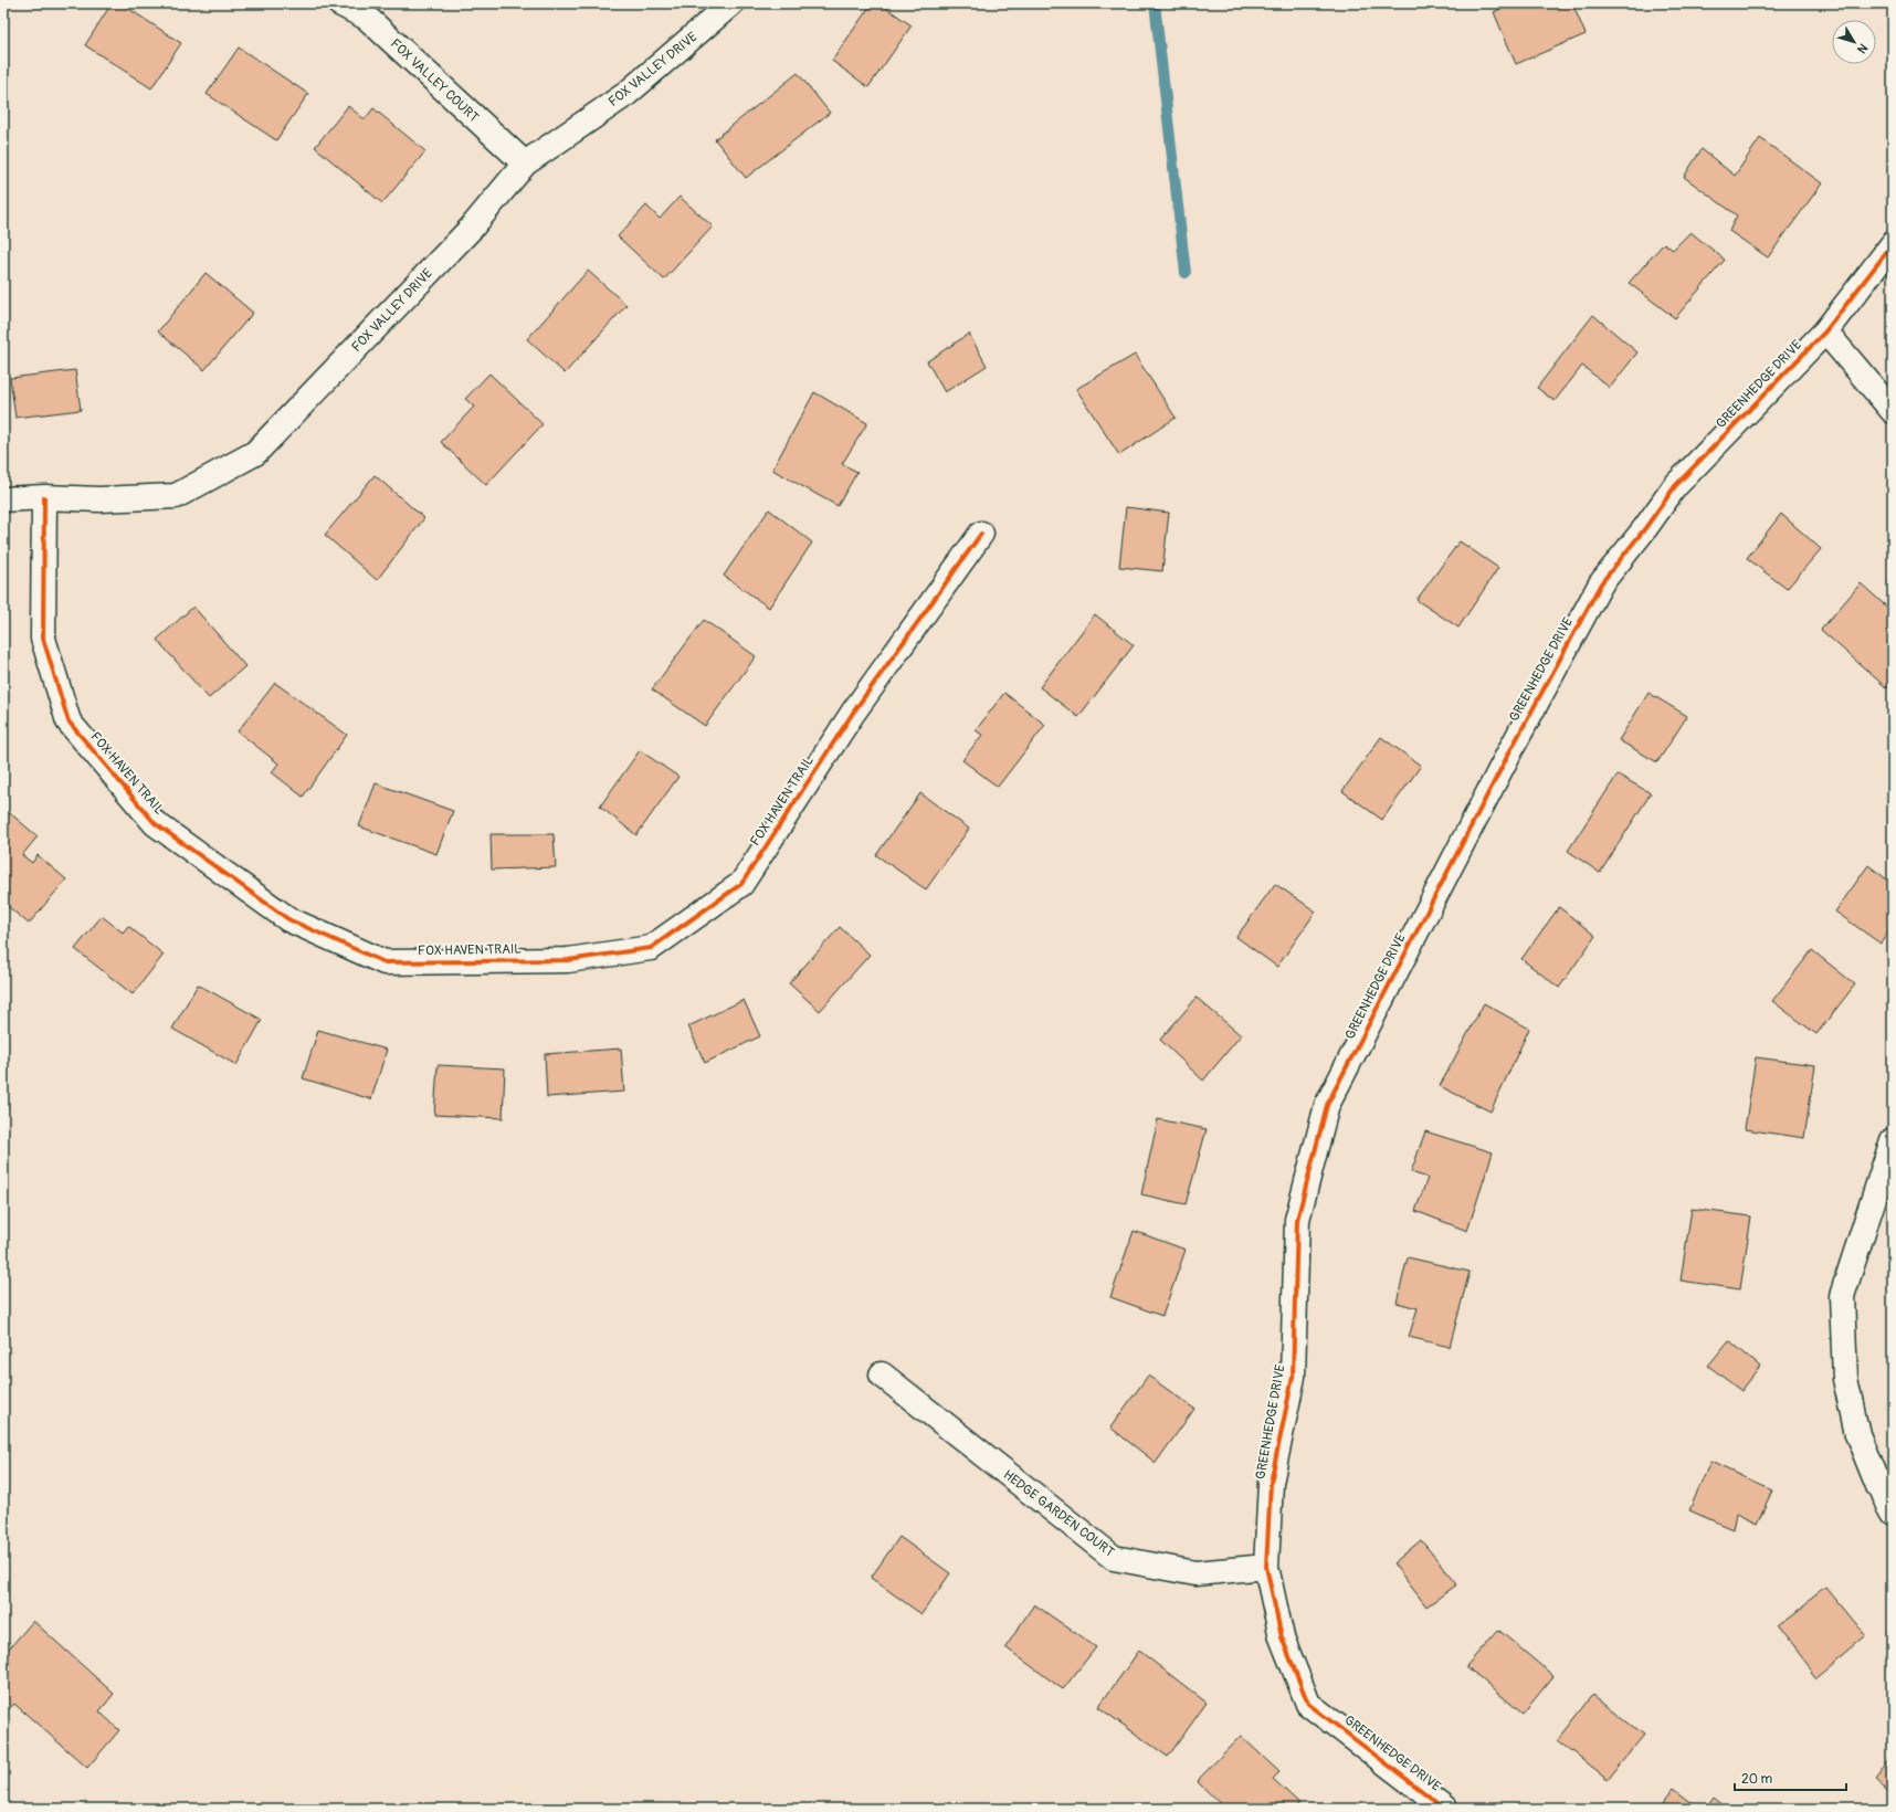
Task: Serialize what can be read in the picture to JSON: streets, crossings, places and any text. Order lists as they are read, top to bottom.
{
  "streets": {
    "street": [
      "FOX VALLEY DRIVE",
      "FOX VALLEY COURT",
      "GREENHEDGE DRIVE",
      "FOX HAVEN TRAIL",
      "HEDGE GARDEN COURT"
    ]
  },
  "crossings": [
    ["FOX VALLEY DRIVE", "FOX VALLEY COURT"],
    ["FOX VALLEY DRIVE", "FOX HAVEN TRAIL"],
    ["GREENHEDGE DRIVE", "HEDGE GARDEN COURT"]
  ],
  "scale_bar": "20 m",
  "north": "bottom right"
}
